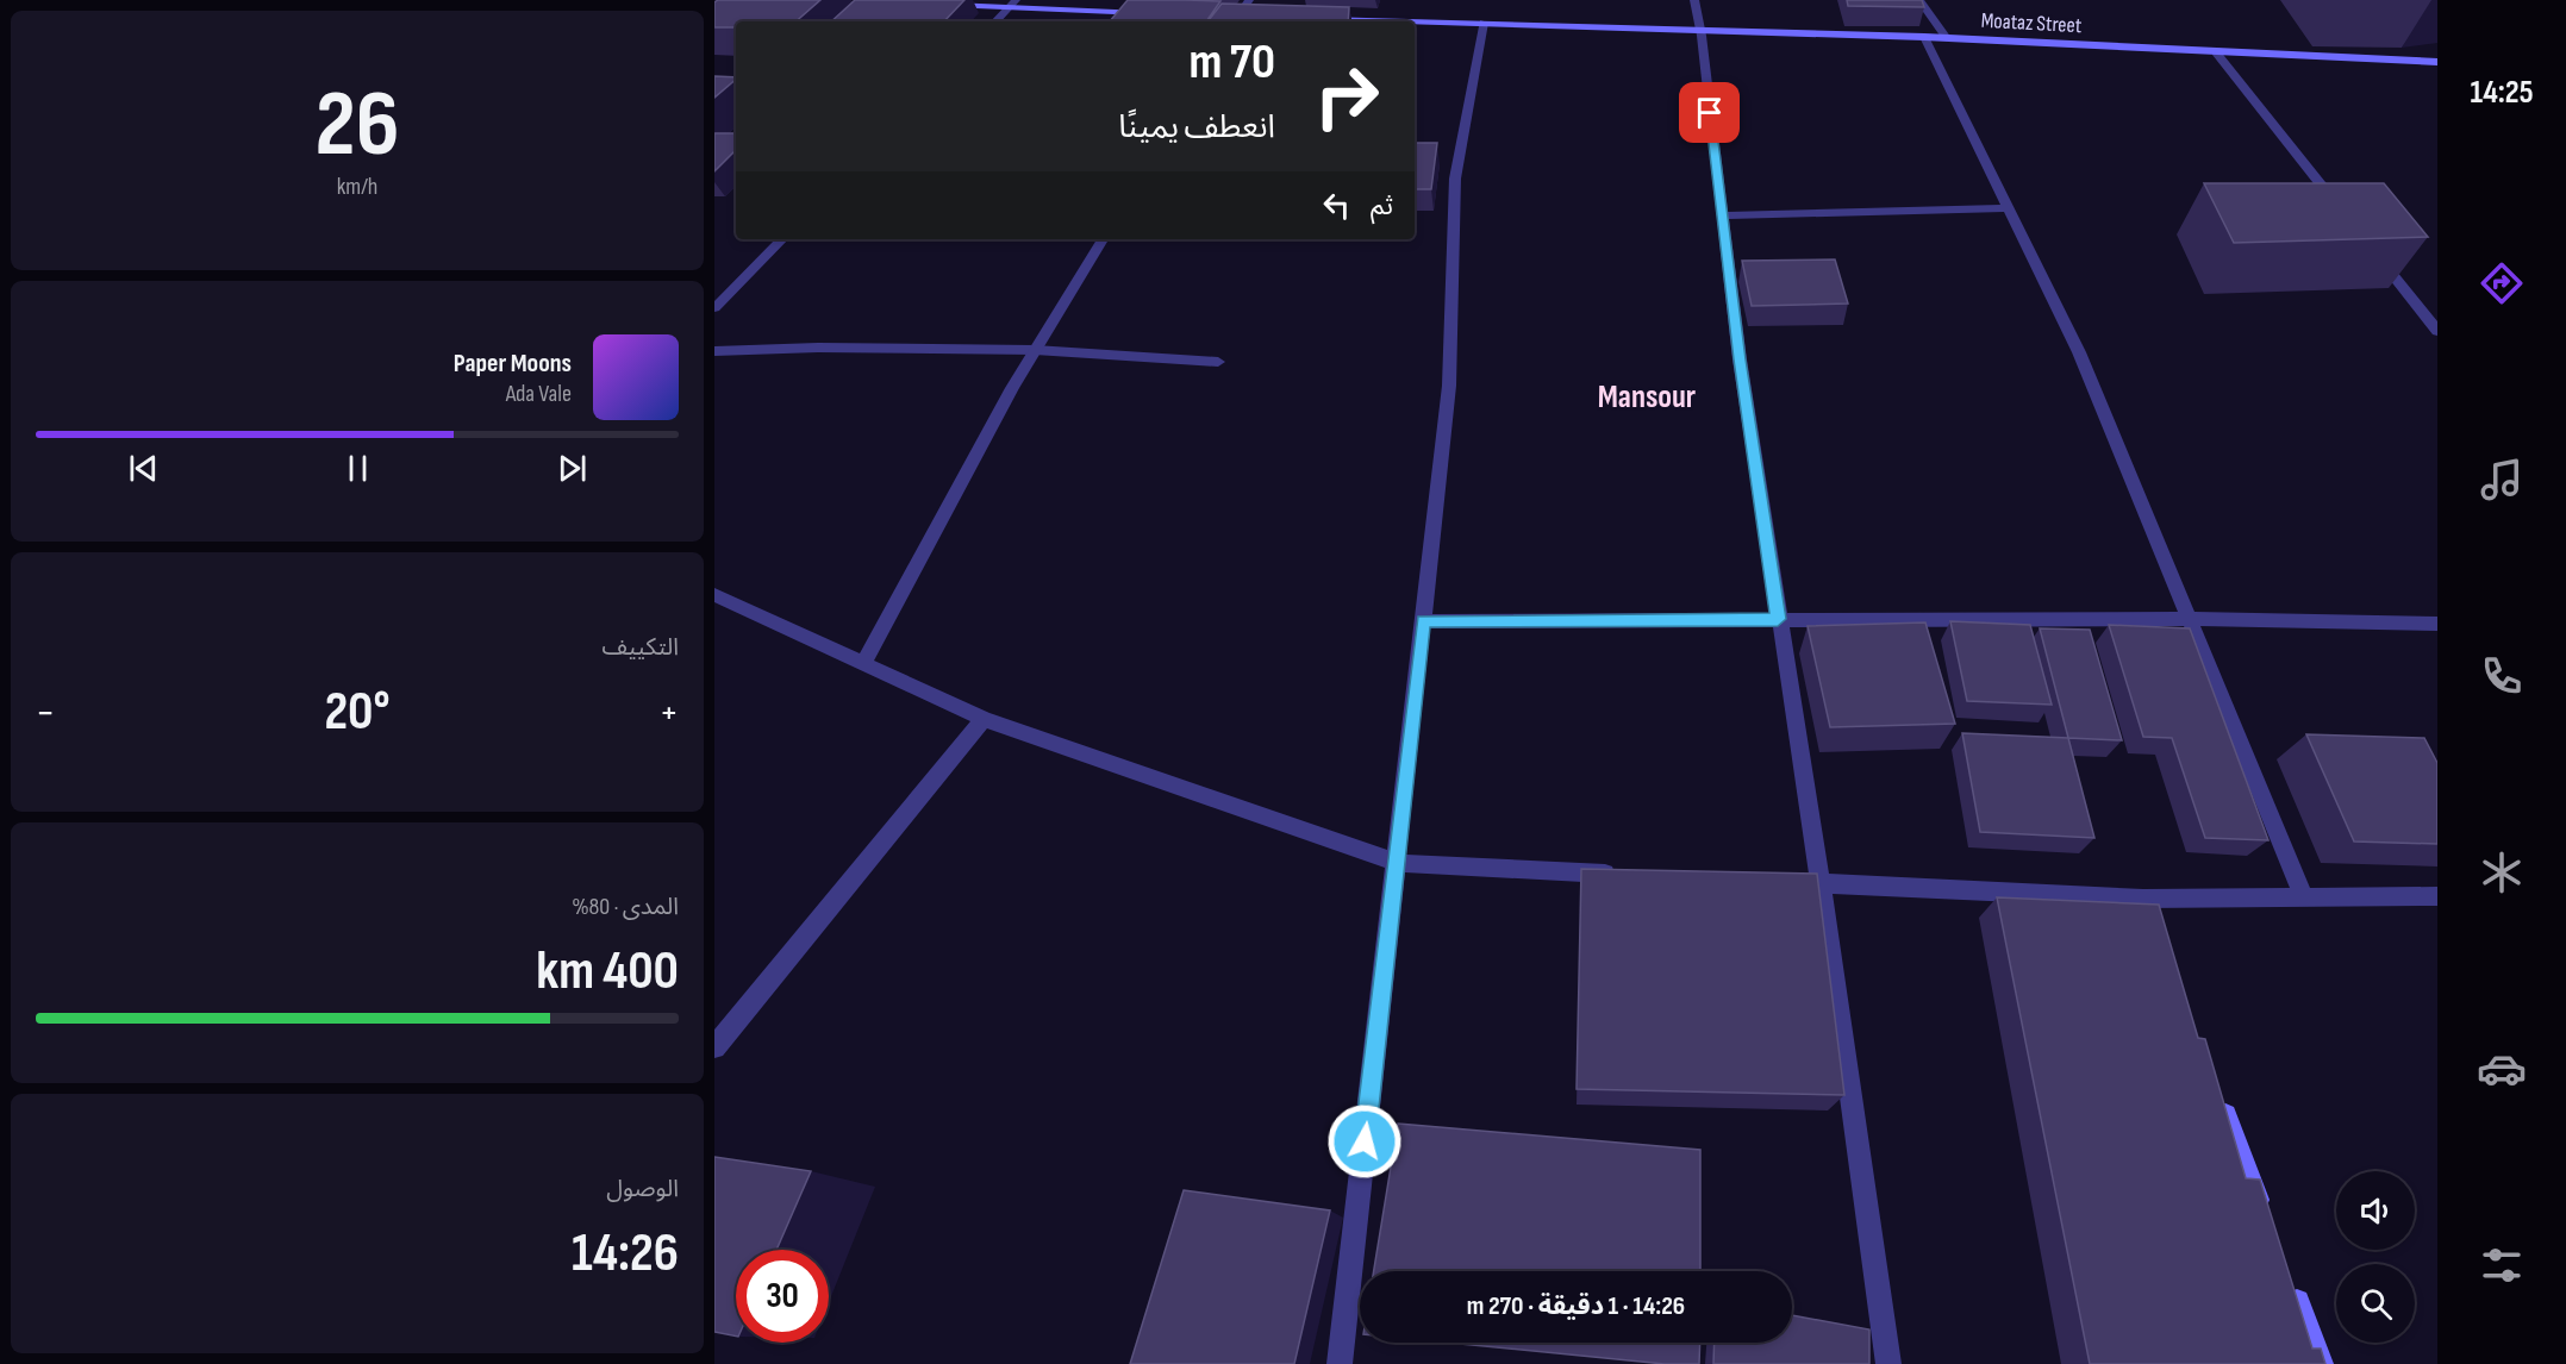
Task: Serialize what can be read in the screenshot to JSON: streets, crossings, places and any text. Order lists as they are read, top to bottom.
{
  "streets": {
    "street": ["Moataz Street"]
  },
  "districts": ["Mansour"],
  "page": {
    "tabs": "14:25",
    "tile": [
      ["26", "km/h"],
      "التكييف",
      ["المدى · 80%", "400 km"],
      ["الوصول", "14:26"]
    ],
    "turn": ["70 m", "انعطف يمينًا"],
    "then": "ثم",
    "song": ["Paper Moons", "Ada Vale"],
    "heat": ["−", "20°", "+"],
    "limit": "30",
    "trip": "14:26 · 1 دقيقة · 270 m"
  }
}
